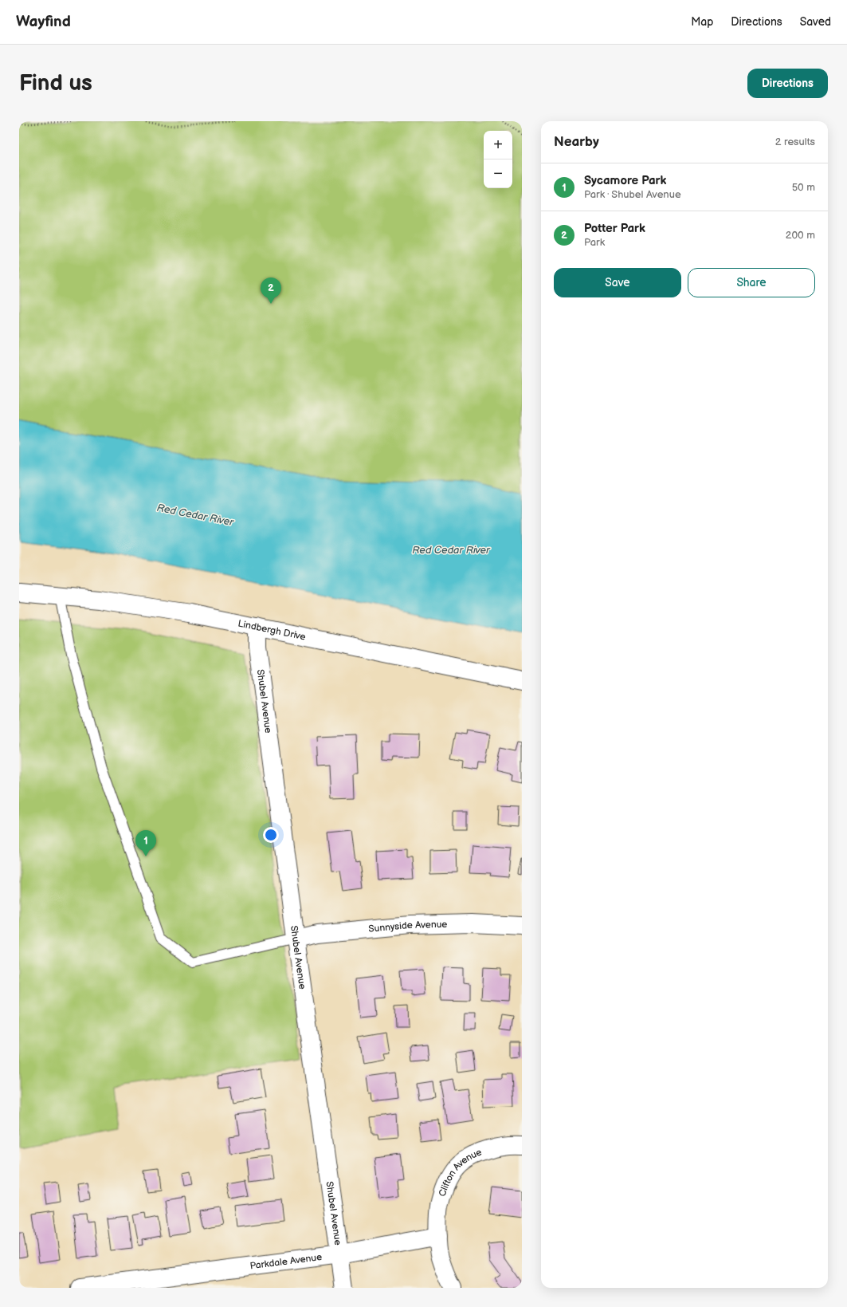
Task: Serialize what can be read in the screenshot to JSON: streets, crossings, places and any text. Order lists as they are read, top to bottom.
{
  "streets": {
    "street": [
      "Lindbergh Drive",
      "Shubel Avenue",
      "Sunnyside Avenue",
      "Clifton Avenue",
      "Parkdale Avenue"
    ]
  },
  "crossings": [
    ["Lindbergh Drive", "Shubel Avenue"],
    ["Shubel Avenue", "Sunnyside Avenue"],
    ["Shubel Avenue", "Parkdale Avenue"],
    ["Clifton Avenue", "Parkdale Avenue"]
  ],
  "water": ["Red Cedar River"],
  "page": {
    "header": "Wayfind",
    "nav": ["Map", "Directions", "Saved"],
    "buttons": [
      "Directions",
      ["Save", "Share"]
    ],
    "title": "Find us",
    "heading": ["Nearby", "2 results"],
    "map_buttons": ["+", "−"],
    "list": [
      {
        "mark": "1",
        "name": "Sycamore Park",
        "note": "Park · Shubel Avenue",
        "value": "50 m"
      },
      {
        "mark": "2",
        "name": "Potter Park",
        "note": "Park",
        "value": "200 m"
      }
    ],
    "pins": ["2", "1"]
  }
}
